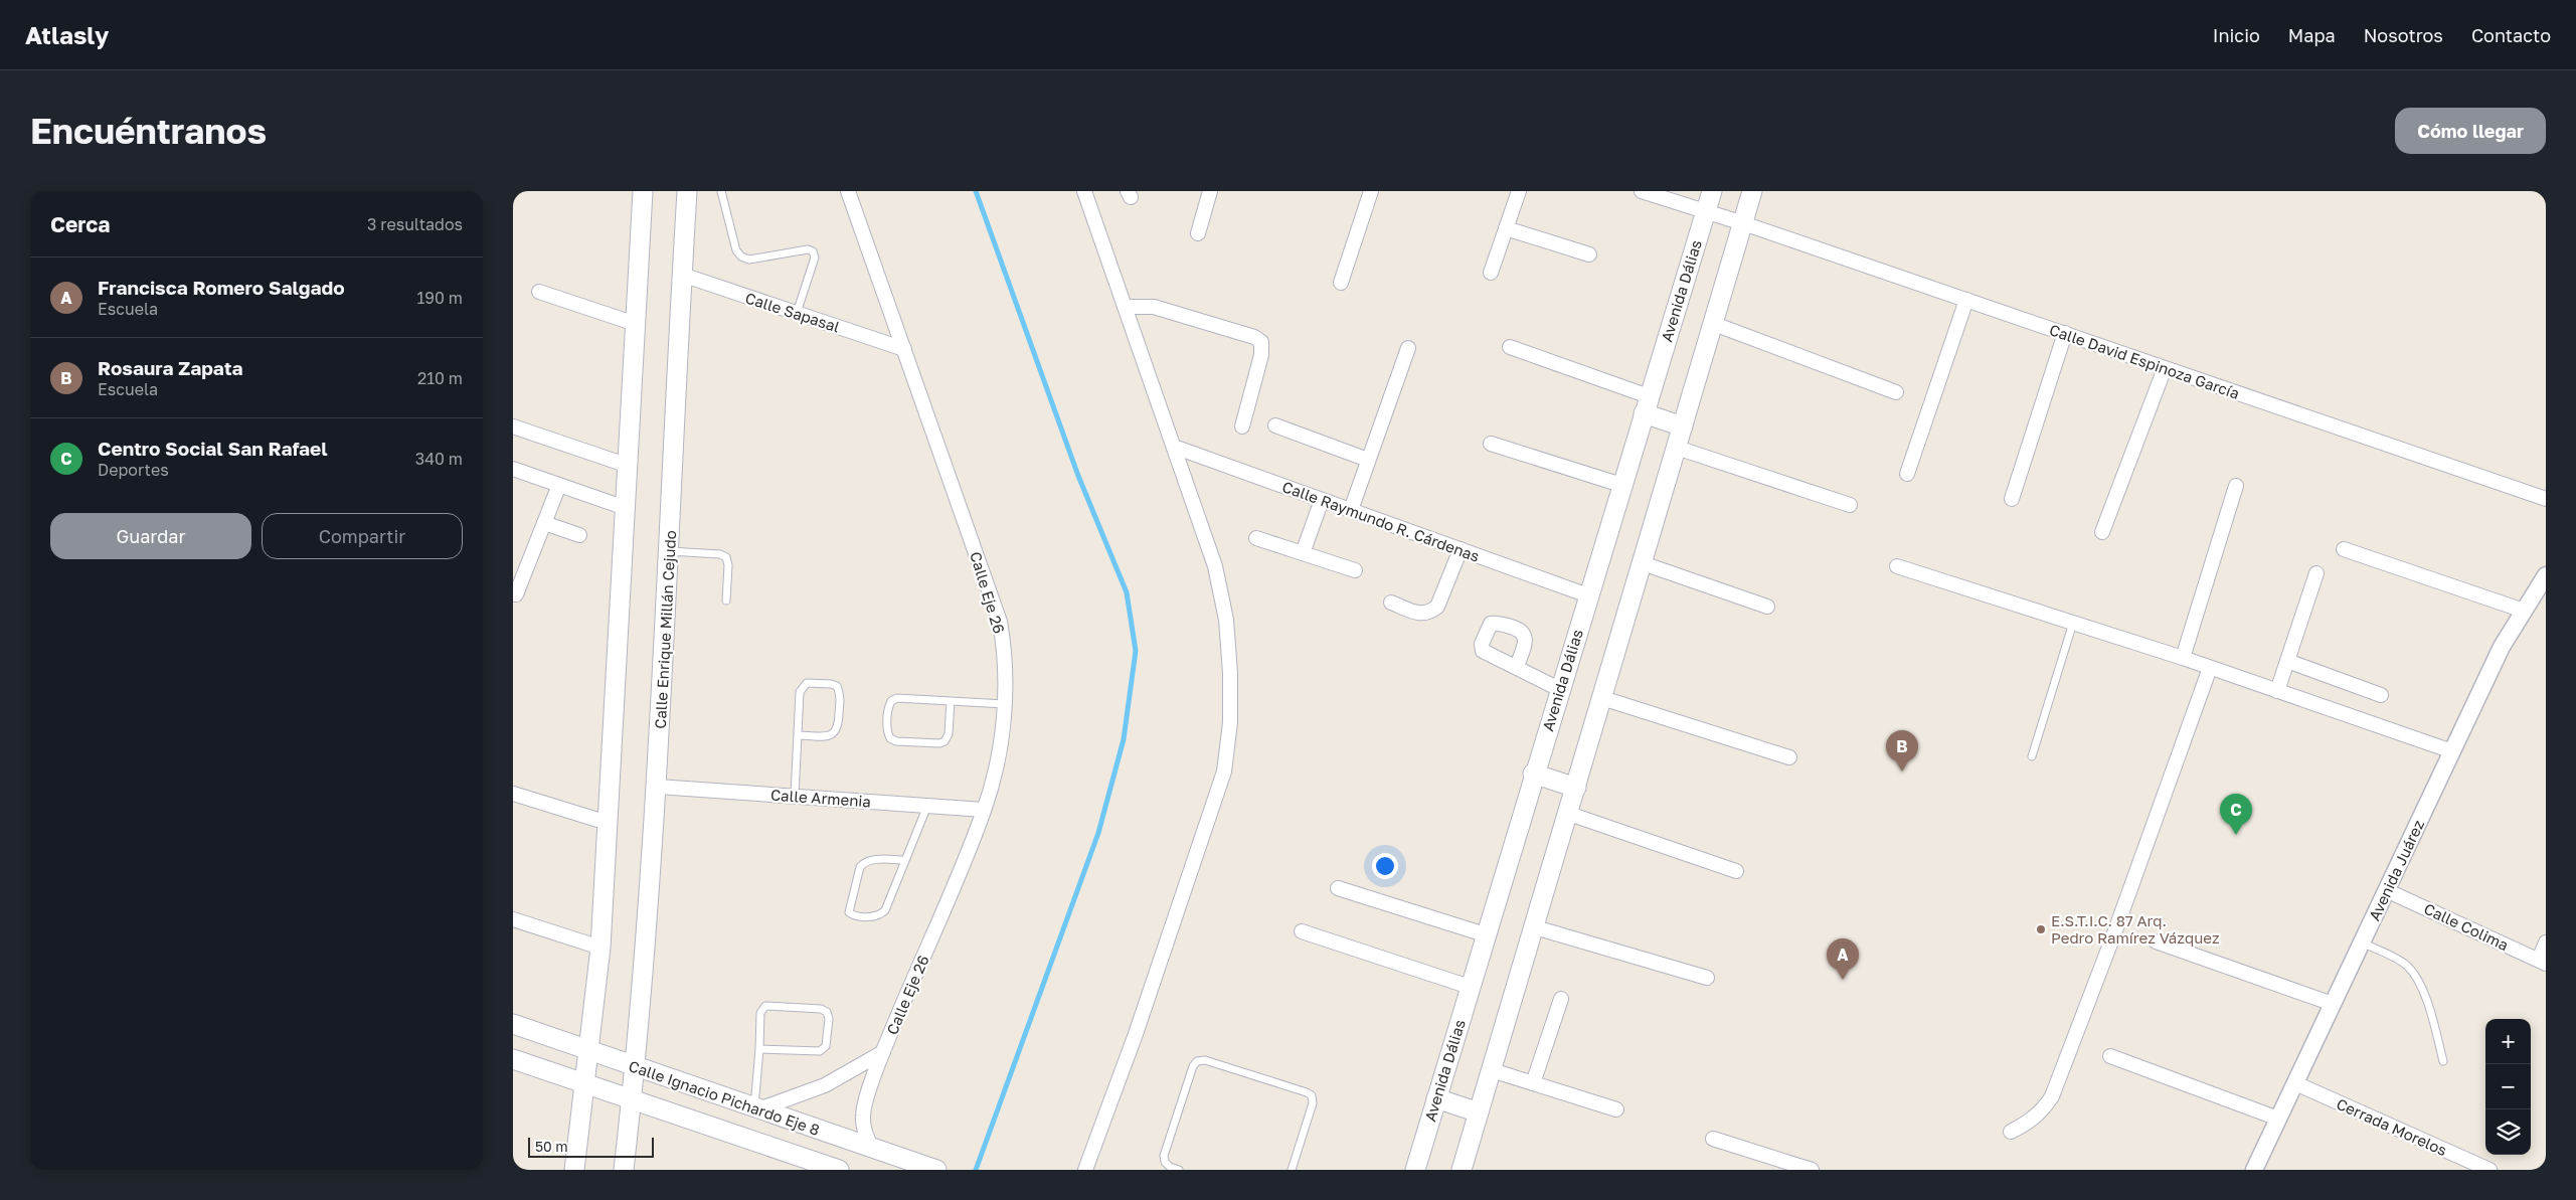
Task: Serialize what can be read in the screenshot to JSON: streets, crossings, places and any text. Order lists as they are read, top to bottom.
{
  "streets": {
    "main road": ["Avenida Dálias", "Calle Enrique Millán Cejudo", "Calle Ignacio Pichardo Eje 8"],
    "street": [
      "Calle Sapasal",
      "Calle David Espinoza García",
      "Calle Raymundo R. Cárdenas",
      "Calle Eje 26",
      "Calle Armenia",
      "Avenida Juárez",
      "Calle Colima",
      "Cerrada Morelos"
    ]
  },
  "crossings": [
    ["Avenida Dálias", "Calle David Espinoza García"],
    ["Avenida Dálias", "Calle Raymundo R. Cárdenas"],
    ["Calle Sapasal", "Calle Eje 26"],
    ["Calle Sapasal", "Calle Enrique Millán Cejudo"],
    ["Calle Eje 26", "Calle Armenia"],
    ["Calle Eje 26", "Calle Ignacio Pichardo Eje 8"],
    ["Calle Enrique Millán Cejudo", "Calle Armenia"],
    ["Calle Enrique Millán Cejudo", "Calle Ignacio Pichardo Eje 8"],
    ["Avenida Juárez", "Calle Colima"],
    ["Avenida Juárez", "Cerrada Morelos"]
  ],
  "places": ["E.S.T.I.C. 87 Arq. Pedro Ramírez Vázquez"],
  "scale_bar": "50 m",
  "page": {
    "header": "Atlasly",
    "nav": [
      "Inicio",
      "Mapa",
      "Nosotros",
      "Contacto"
    ],
    "buttons": [
      "Cómo llegar",
      ["Guardar", "Compartir"]
    ],
    "title": "Encuéntranos",
    "heading": ["Cerca", "3 resultados"],
    "list": [
      {
        "mark": "A",
        "name": "Francisca Romero Salgado",
        "note": "Escuela",
        "value": "190 m"
      },
      {
        "mark": "B",
        "name": "Rosaura Zapata",
        "note": "Escuela",
        "value": "210 m"
      },
      {
        "mark": "C",
        "name": "Centro Social San Rafael",
        "note": "Deportes",
        "value": "340 m"
      }
    ],
    "pins": ["B", "C", "A"],
    "map_buttons": ["+", "−"],
    "scale": "50 m"
  }
}
